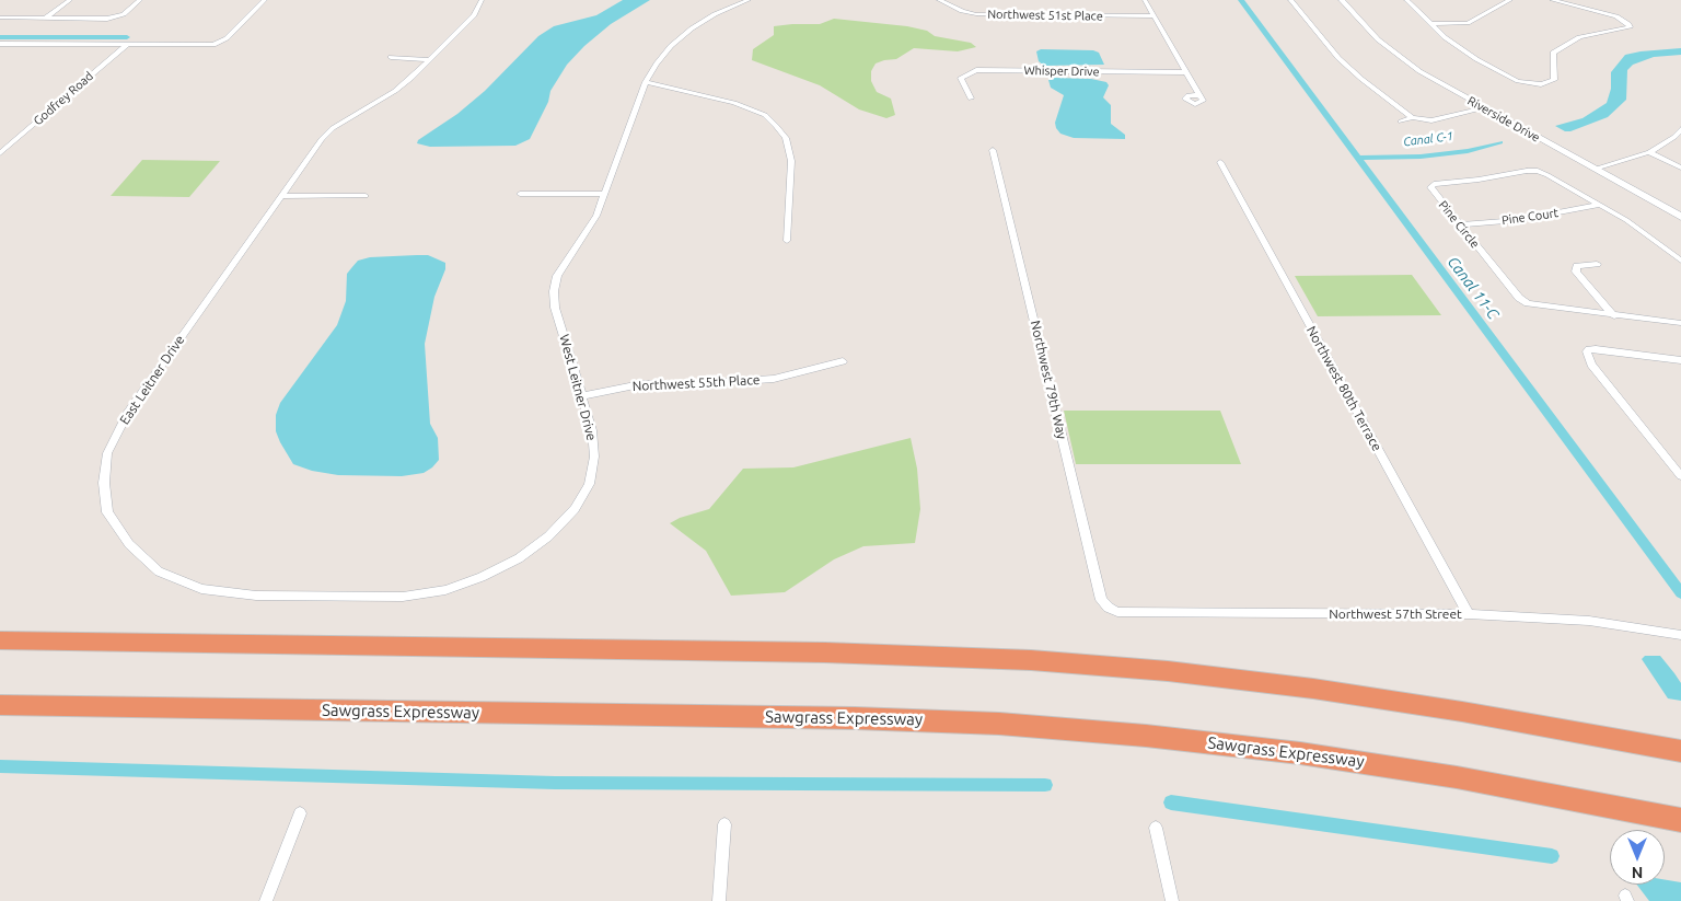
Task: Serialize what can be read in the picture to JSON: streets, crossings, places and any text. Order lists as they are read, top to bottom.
{
  "streets": {
    "highway": ["Sawgrass Expressway"],
    "street": [
      "Northwest 51st Place",
      "Whisper Drive",
      "Godfrey Road",
      "Riverside Drive",
      "Pine Court",
      "Pine Circle",
      "East Leitner Drive",
      "Northwest 79th Way",
      "Northwest 55th Place",
      "West Leitner Drive",
      "Northwest 80th Terrace",
      "Northwest 57th Street"
    ]
  },
  "crossings": [
    ["Pine Court", "Pine Circle"],
    ["East Leitner Drive", "West Leitner Drive"],
    ["Northwest 79th Way", "Northwest 57th Street"],
    ["Northwest 55th Place", "West Leitner Drive"],
    ["Northwest 80th Terrace", "Northwest 57th Street"]
  ],
  "water": ["Canal C-1", "Canal 11-C"],
  "north": "bottom"
}
